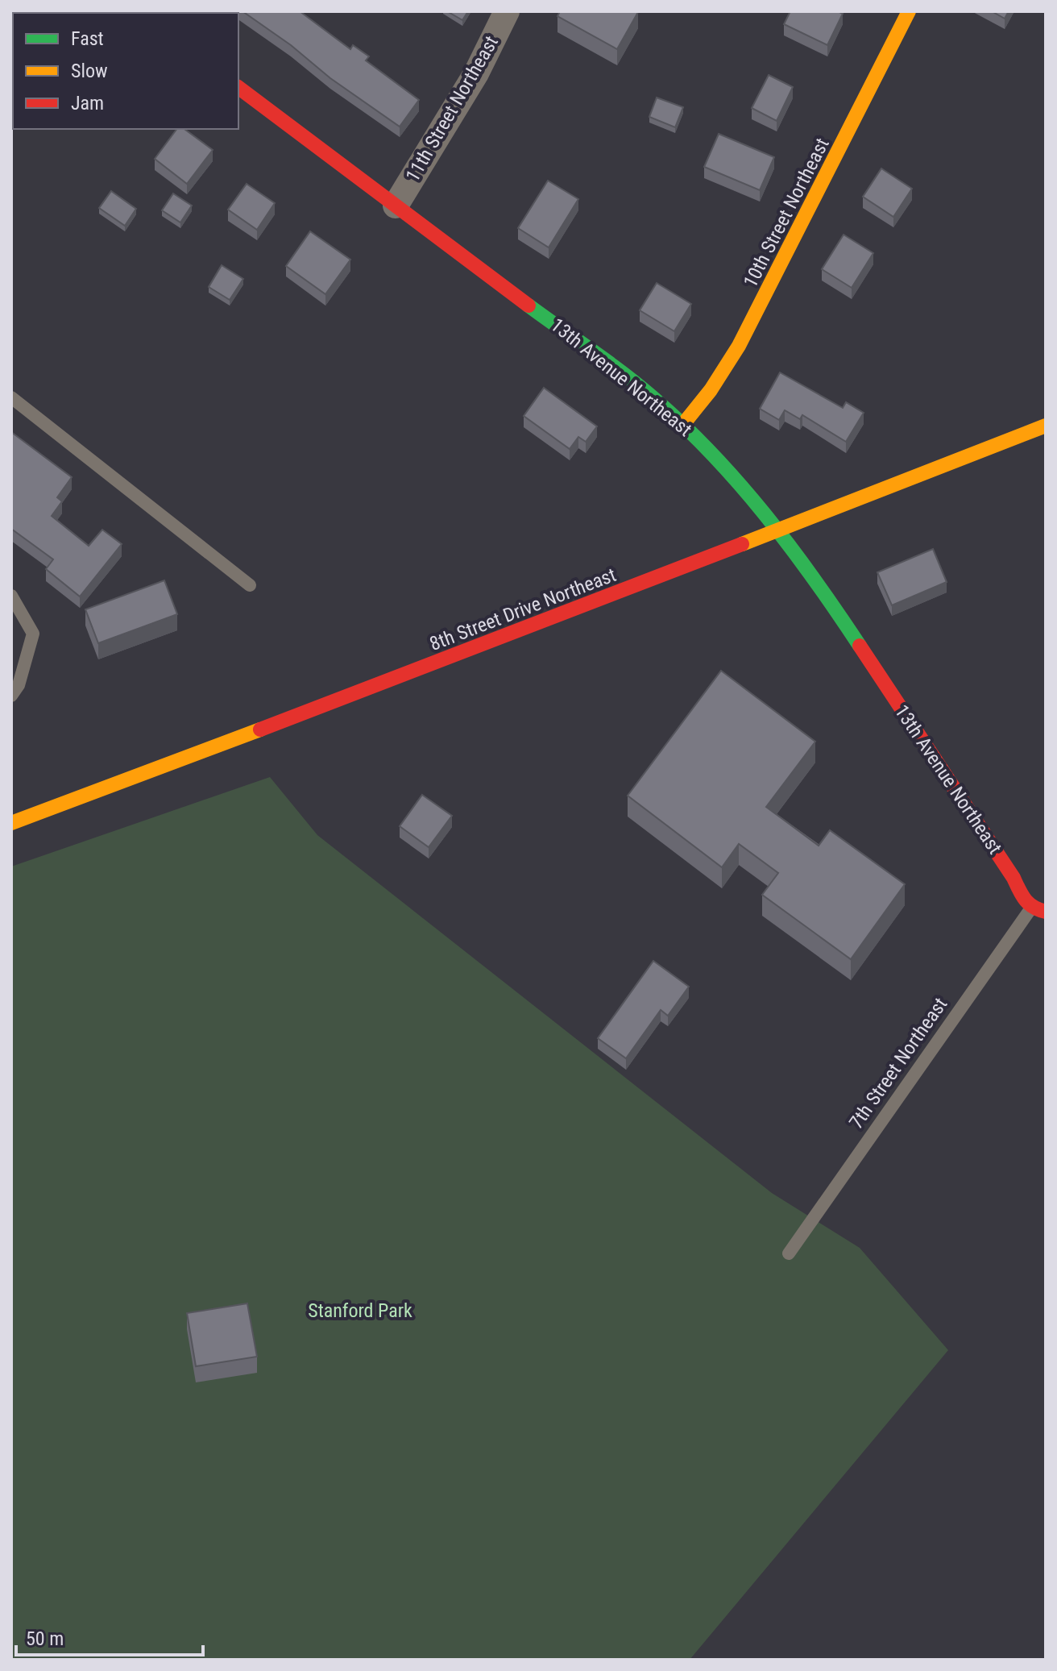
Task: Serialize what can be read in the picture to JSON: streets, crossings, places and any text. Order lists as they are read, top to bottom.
{
  "streets": {
    "street": [
      "11th Street Northeast",
      "10th Street Northeast",
      "13th Avenue Northeast",
      "8th Street Drive Northeast"
    ],
    "lane": ["7th Street Northeast"]
  },
  "crossings": [
    ["11th Street Northeast", "13th Avenue Northeast"],
    ["10th Street Northeast", "13th Avenue Northeast"],
    ["13th Avenue Northeast", "8th Street Drive Northeast"],
    ["13th Avenue Northeast", "7th Street Northeast"]
  ],
  "parks": ["Stanford Park"],
  "legend": ["Fast", "Slow", "Jam"],
  "scale_bar": "50 m"
}
